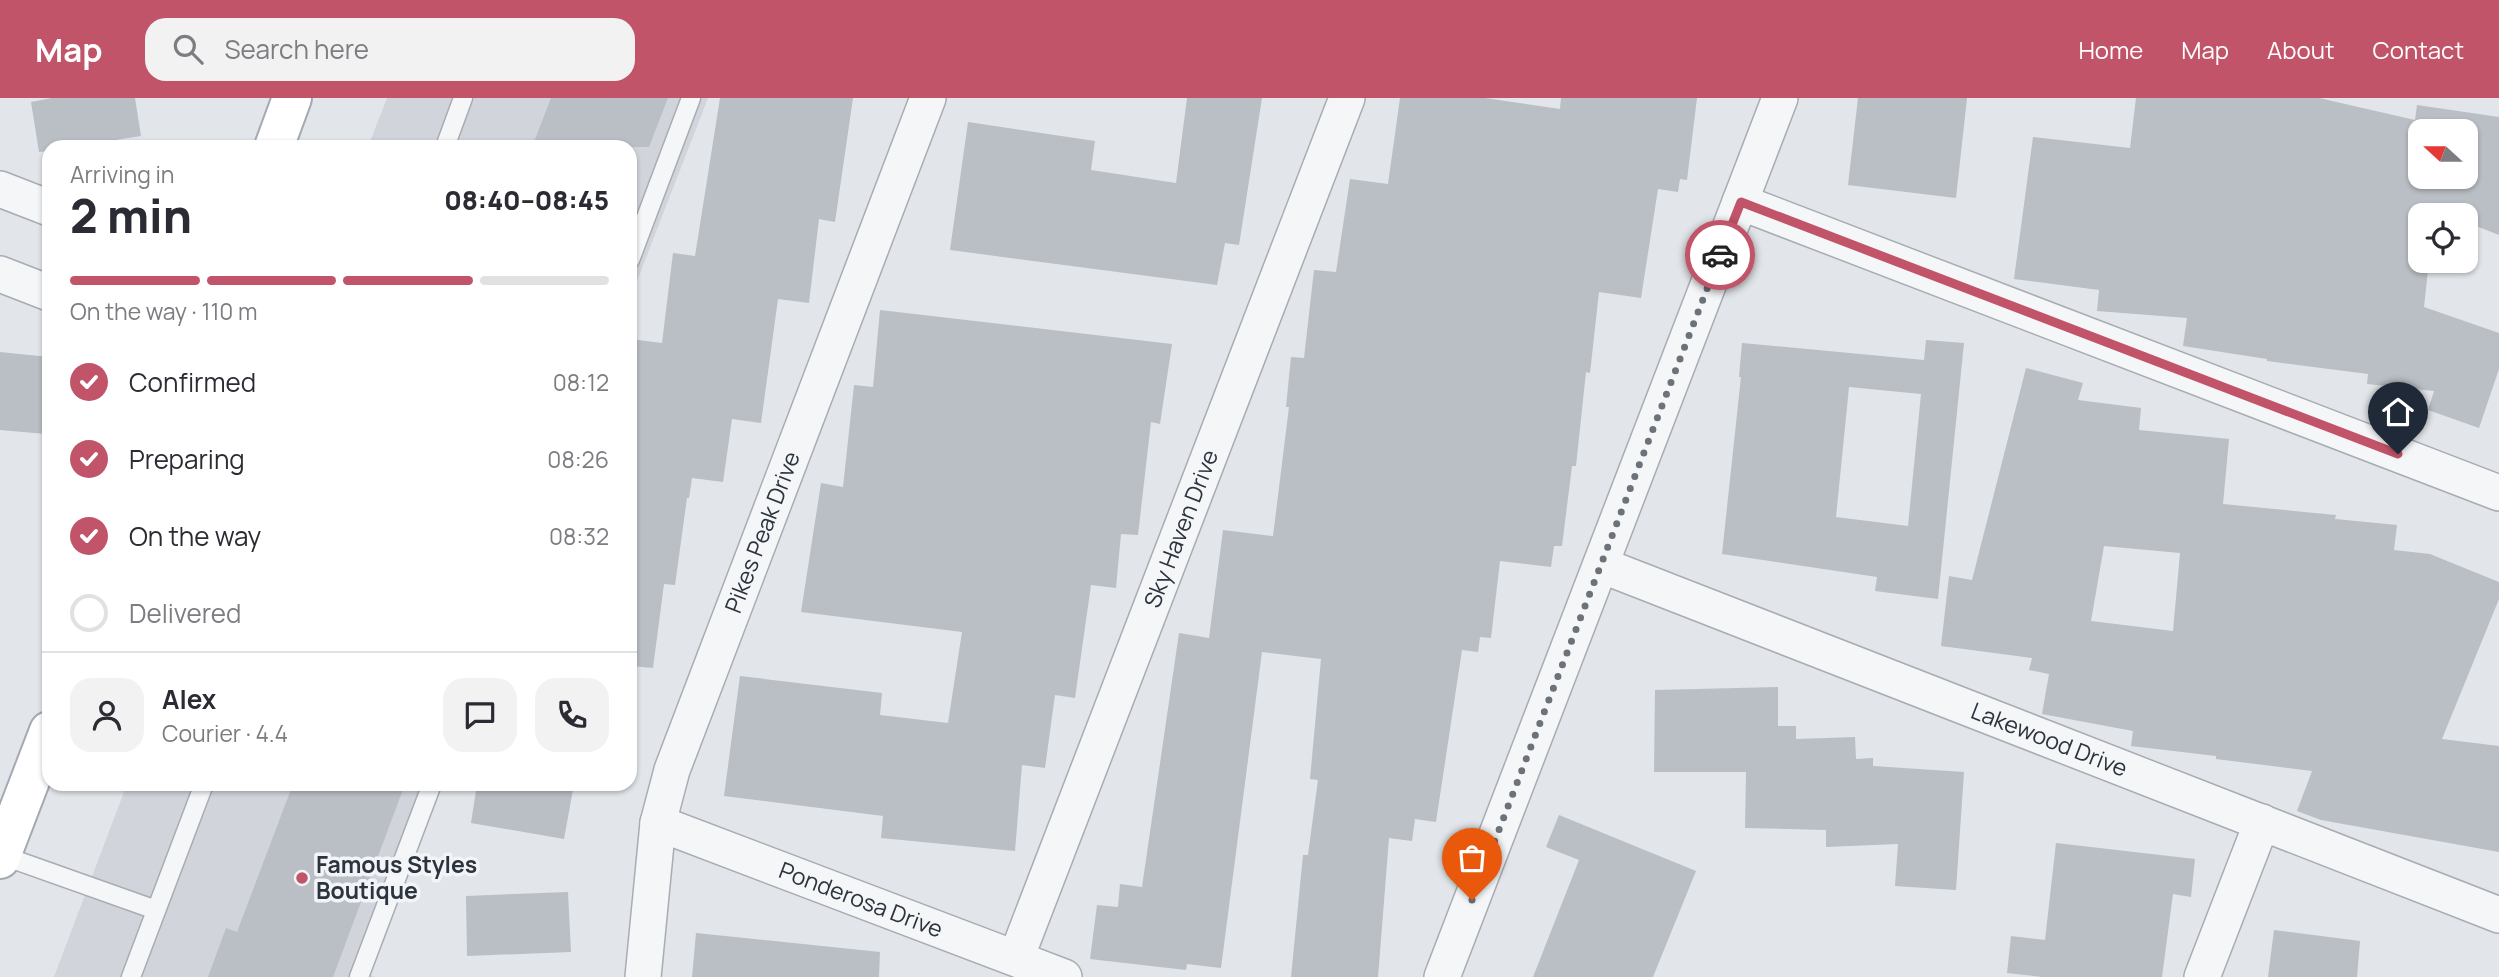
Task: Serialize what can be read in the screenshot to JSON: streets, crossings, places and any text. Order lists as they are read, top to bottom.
{
  "streets": {
    "street": [
      "Sky Haven Drive",
      "Pikes Peak Drive",
      "Lakewood Drive",
      "Ponderosa Drive"
    ]
  },
  "crossings": [
    ["Sky Haven Drive", "Ponderosa Drive"],
    ["Pikes Peak Drive", "Ponderosa Drive"]
  ],
  "places": ["Famous Styles Boutique"],
  "north": "left",
  "page": {
    "header": "Map",
    "search": "Search here",
    "nav": [
      "Home",
      "Map",
      "About",
      "Contact"
    ],
    "heading": ["2 min", "Arriving in", "08:40–08:45"],
    "panel": ["Alex", "Courier · 4.4"],
    "bar": "On the way · 110 m",
    "list": [
      ["Confirmed", "08:12"],
      ["Preparing", "08:26"],
      ["On the way", "08:32"],
      "Delivered"
    ]
  }
}
